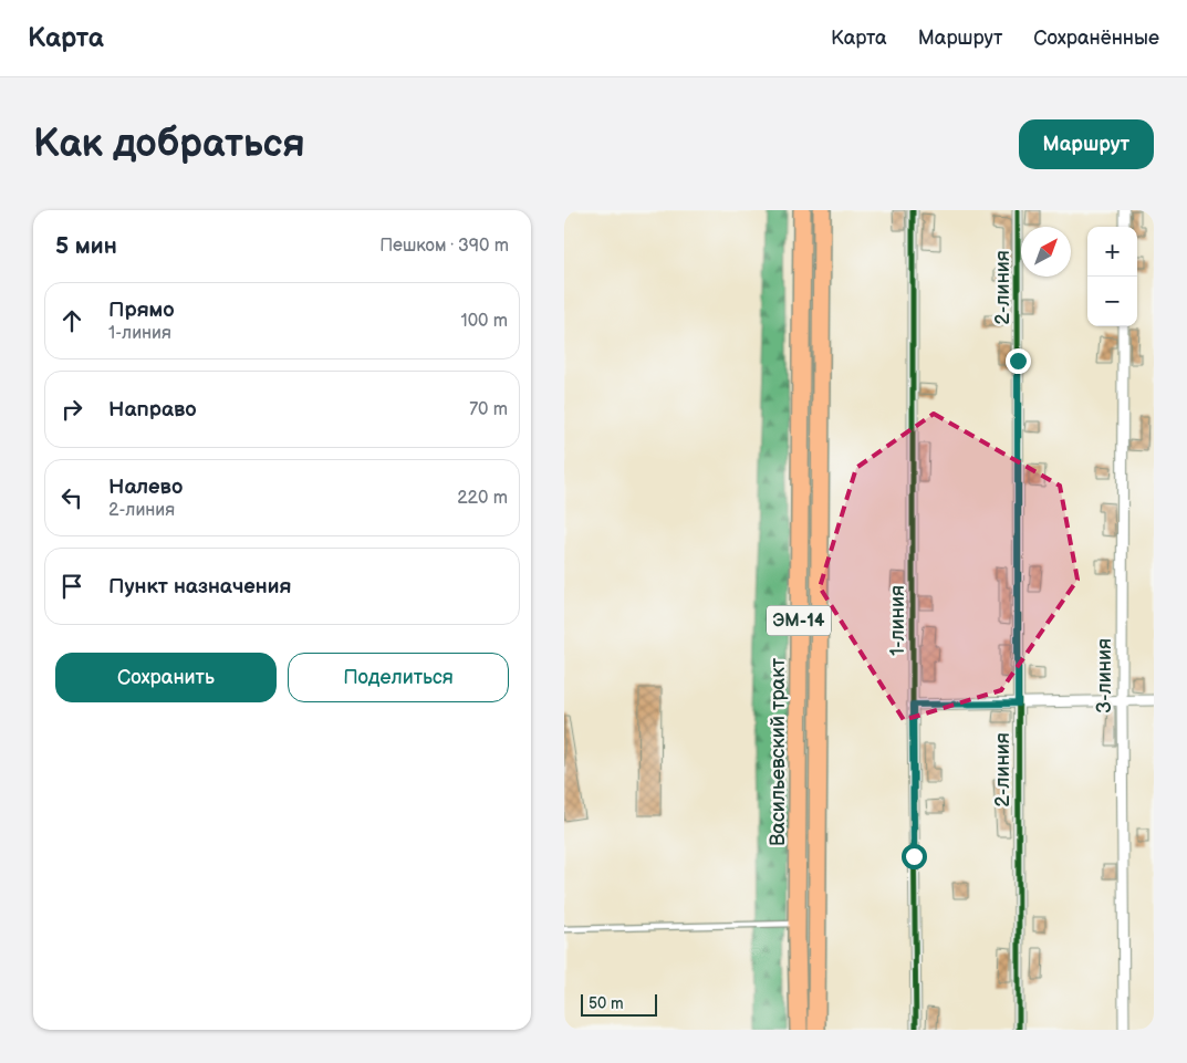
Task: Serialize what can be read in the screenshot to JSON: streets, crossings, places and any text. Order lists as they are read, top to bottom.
{
  "streets": {
    "main road": ["ЭМ-14", "Васильевский тракт"],
    "street": ["2-линия", "1-линия", "3-линия"]
  },
  "scale_bar": "50 m",
  "north": "top right",
  "page": {
    "header": "Карта",
    "nav": ["Карта", "Маршрут", "Сохранённые"],
    "buttons": [
      "Маршрут",
      ["Сохранить", "Поделиться"]
    ],
    "title": "Как добраться",
    "heading": ["5 мин", "Пешком · 390 m"],
    "map_buttons": ["+", "−"],
    "list": [
      ["Прямо", "1-линия", "100 m"],
      ["Направо", "70 m"],
      ["Налево", "2-линия", "220 m"],
      "Пункт назначения"
    ],
    "scale": "50 m"
  }
}
